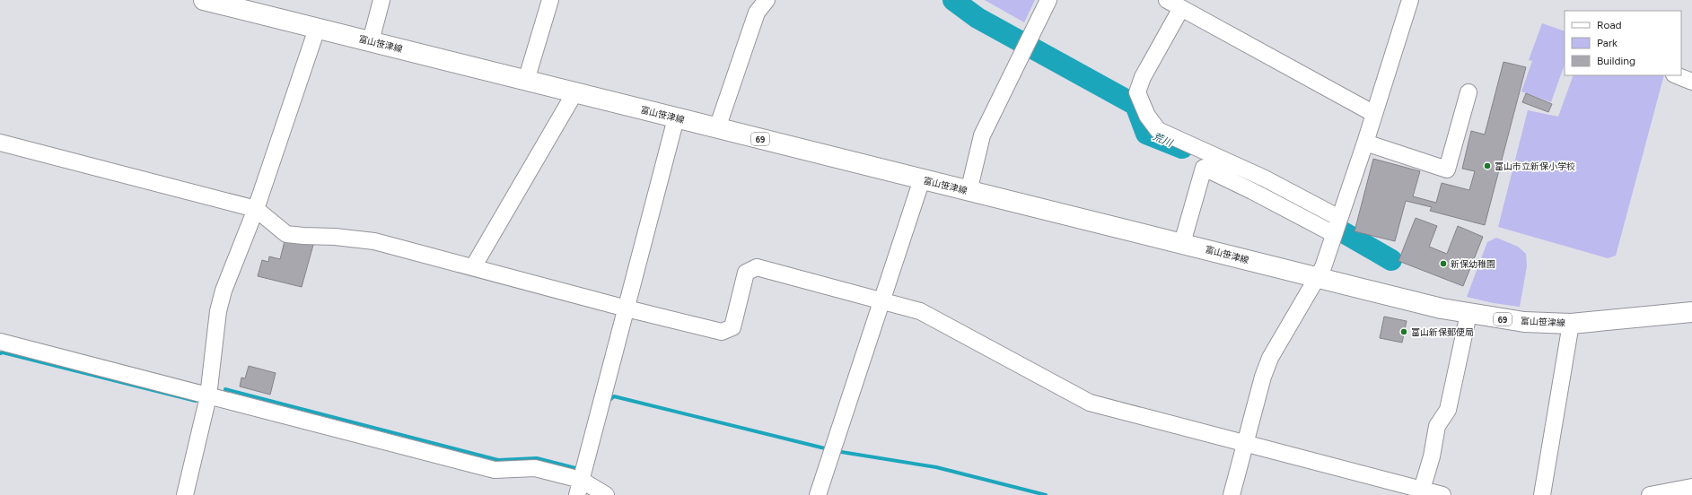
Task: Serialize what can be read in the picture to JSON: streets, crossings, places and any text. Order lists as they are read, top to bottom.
{
  "streets": {
    "main road": ["富山笹津線", "69"]
  },
  "water": ["荒川"],
  "places": ["富山市立新保小学校", "新保幼稚園", "富山新保郵便局"],
  "legend": ["Road", "Park", "Building"]
}
